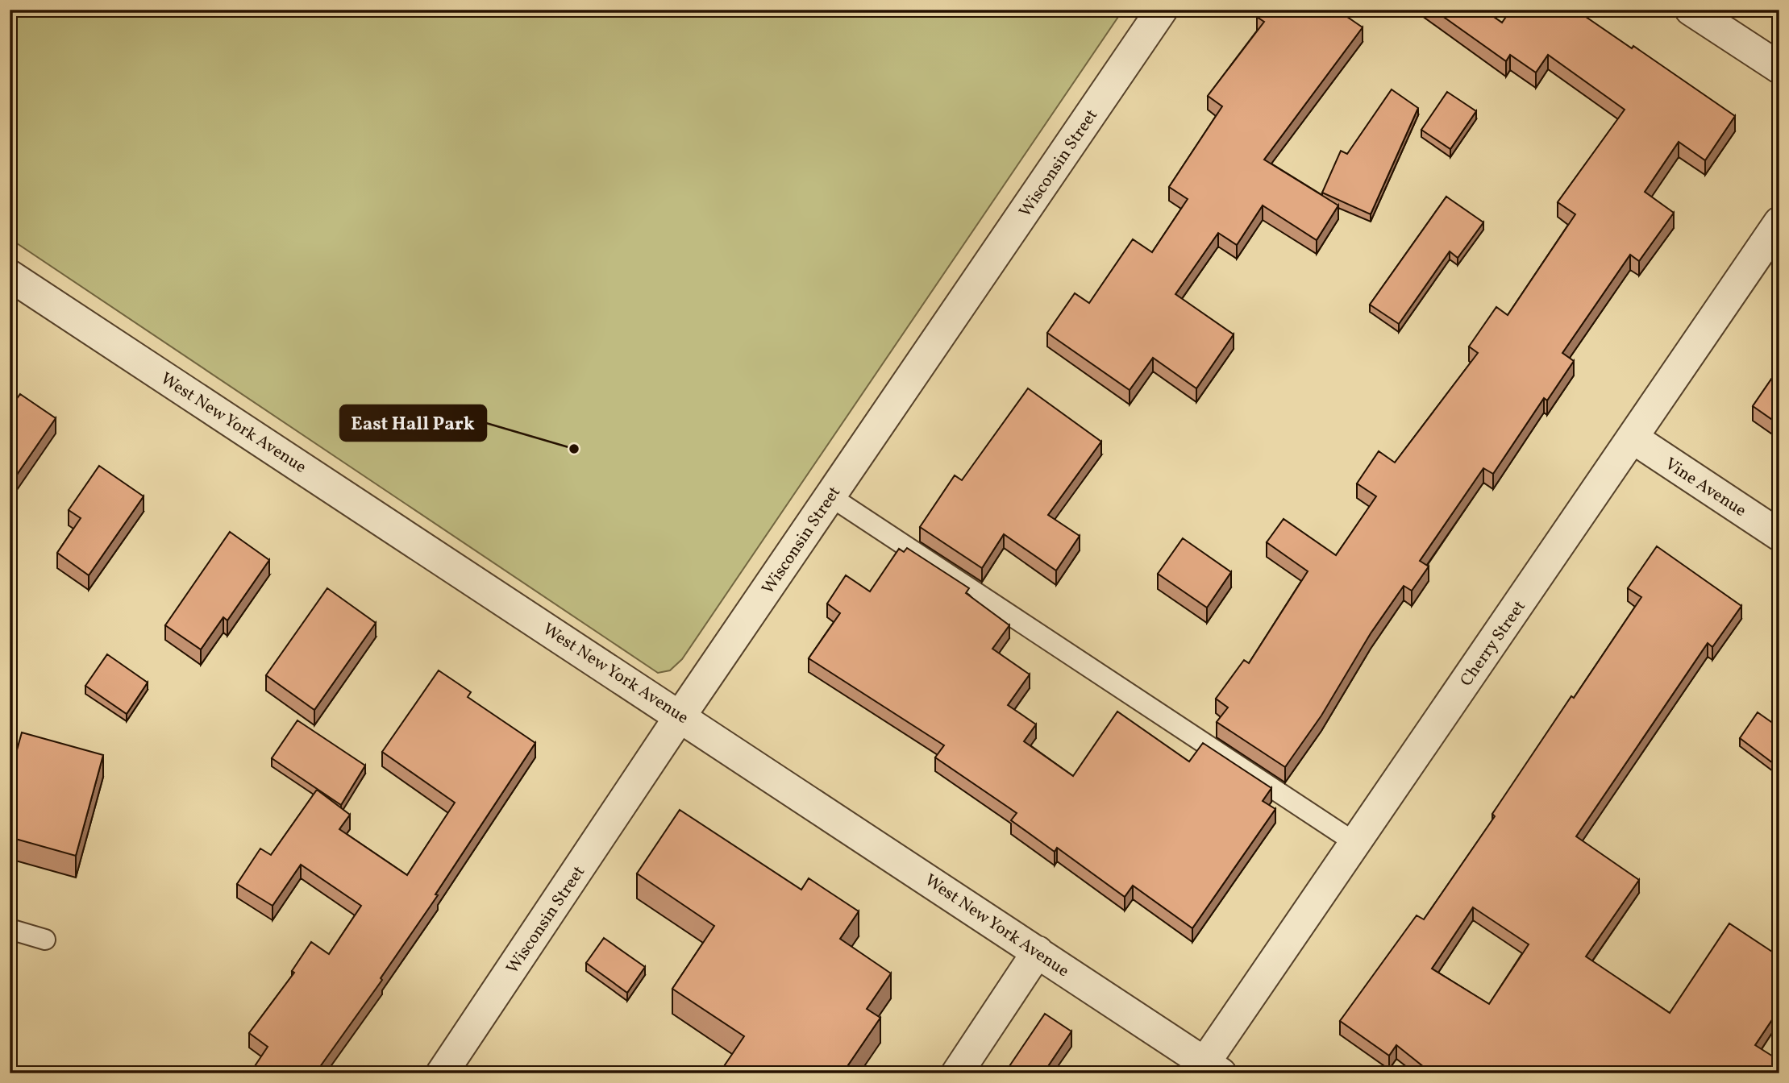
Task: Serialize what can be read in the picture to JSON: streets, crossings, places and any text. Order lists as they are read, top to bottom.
{
  "streets": {
    "street": [
      "Wisconsin Street",
      "West New York Avenue",
      "Vine Avenue",
      "Cherry Street"
    ]
  },
  "crossings": [
    ["Wisconsin Street", "West New York Avenue"],
    ["West New York Avenue", "Cherry Street"],
    ["Vine Avenue", "Cherry Street"]
  ],
  "places": ["East Hall Park"]
}
